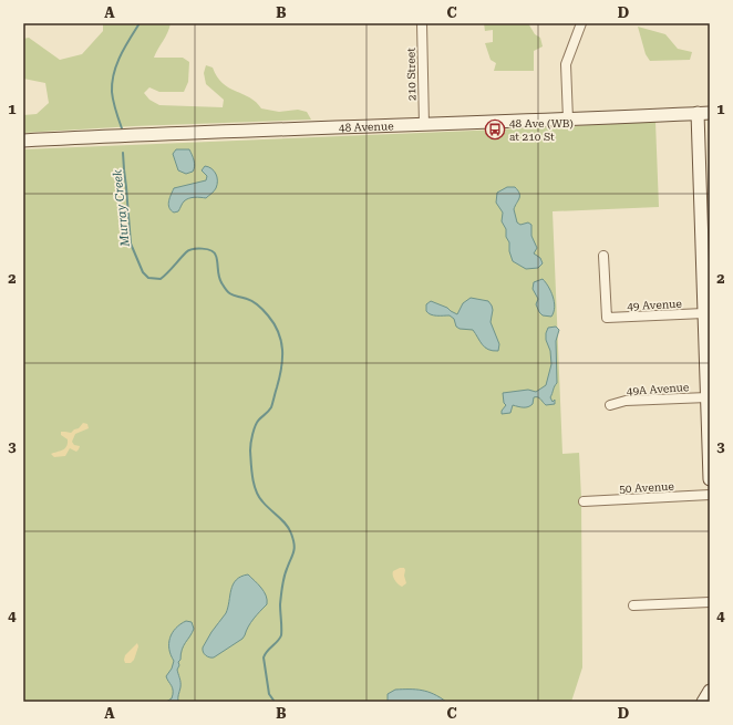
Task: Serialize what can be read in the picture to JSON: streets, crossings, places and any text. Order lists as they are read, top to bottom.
{
  "streets": {
    "main road": ["48 Avenue"],
    "street": [
      "210 Street",
      "49 Avenue",
      "49A Avenue",
      "50 Avenue"
    ]
  },
  "crossings": [
    ["210 Street", "48 Avenue"]
  ],
  "water": ["Murray Creek"],
  "places": {
    "bus stop": ["48 Ave (WB) at 210 St"]
  },
  "grid": {
    "columns": [
      "A",
      "B",
      "C",
      "D"
    ],
    "rows": [
      "1",
      "2",
      "3",
      "4"
    ]
  }
}
